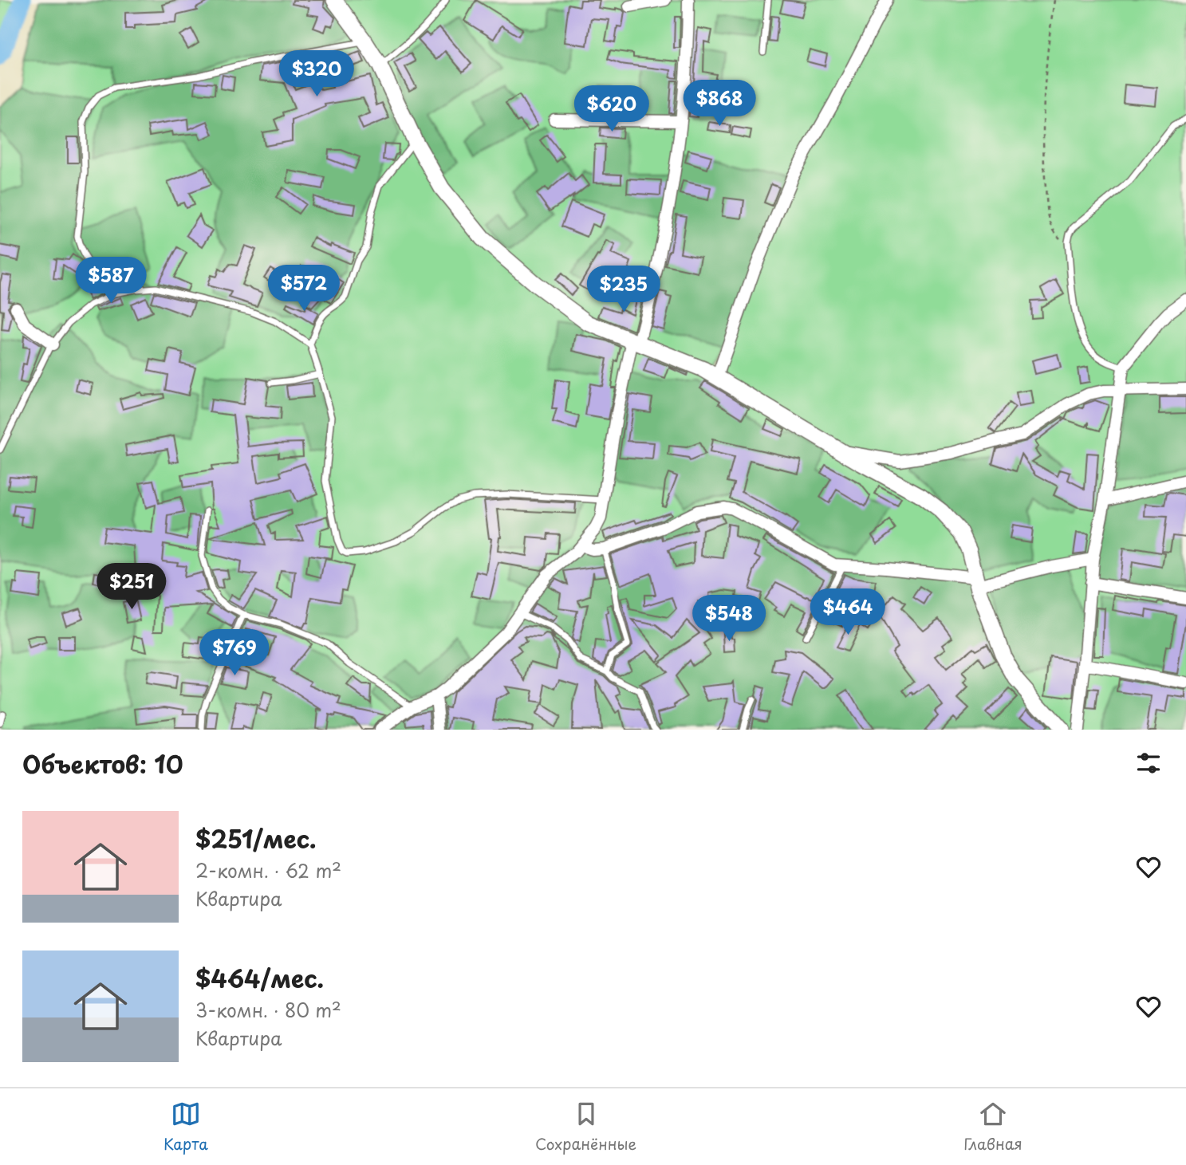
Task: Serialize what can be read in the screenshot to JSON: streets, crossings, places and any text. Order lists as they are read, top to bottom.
{
  "page": {
    "price": [
      "$320",
      "$868",
      "$620",
      "$587",
      "$572",
      "$235",
      "$251",
      "$464",
      "$548",
      "$769"
    ],
    "heading": "Объектов: 10",
    "list": [
      {
        "name": "$251/мес.",
        "note": "2-комн. · 62 m² · Квартира"
      },
      {
        "name": "$464/мес.",
        "note": "3-комн. · 80 m² · Квартира"
      }
    ],
    "tabs": ["Карта", "Сохранённые", "Главная"]
  }
}
